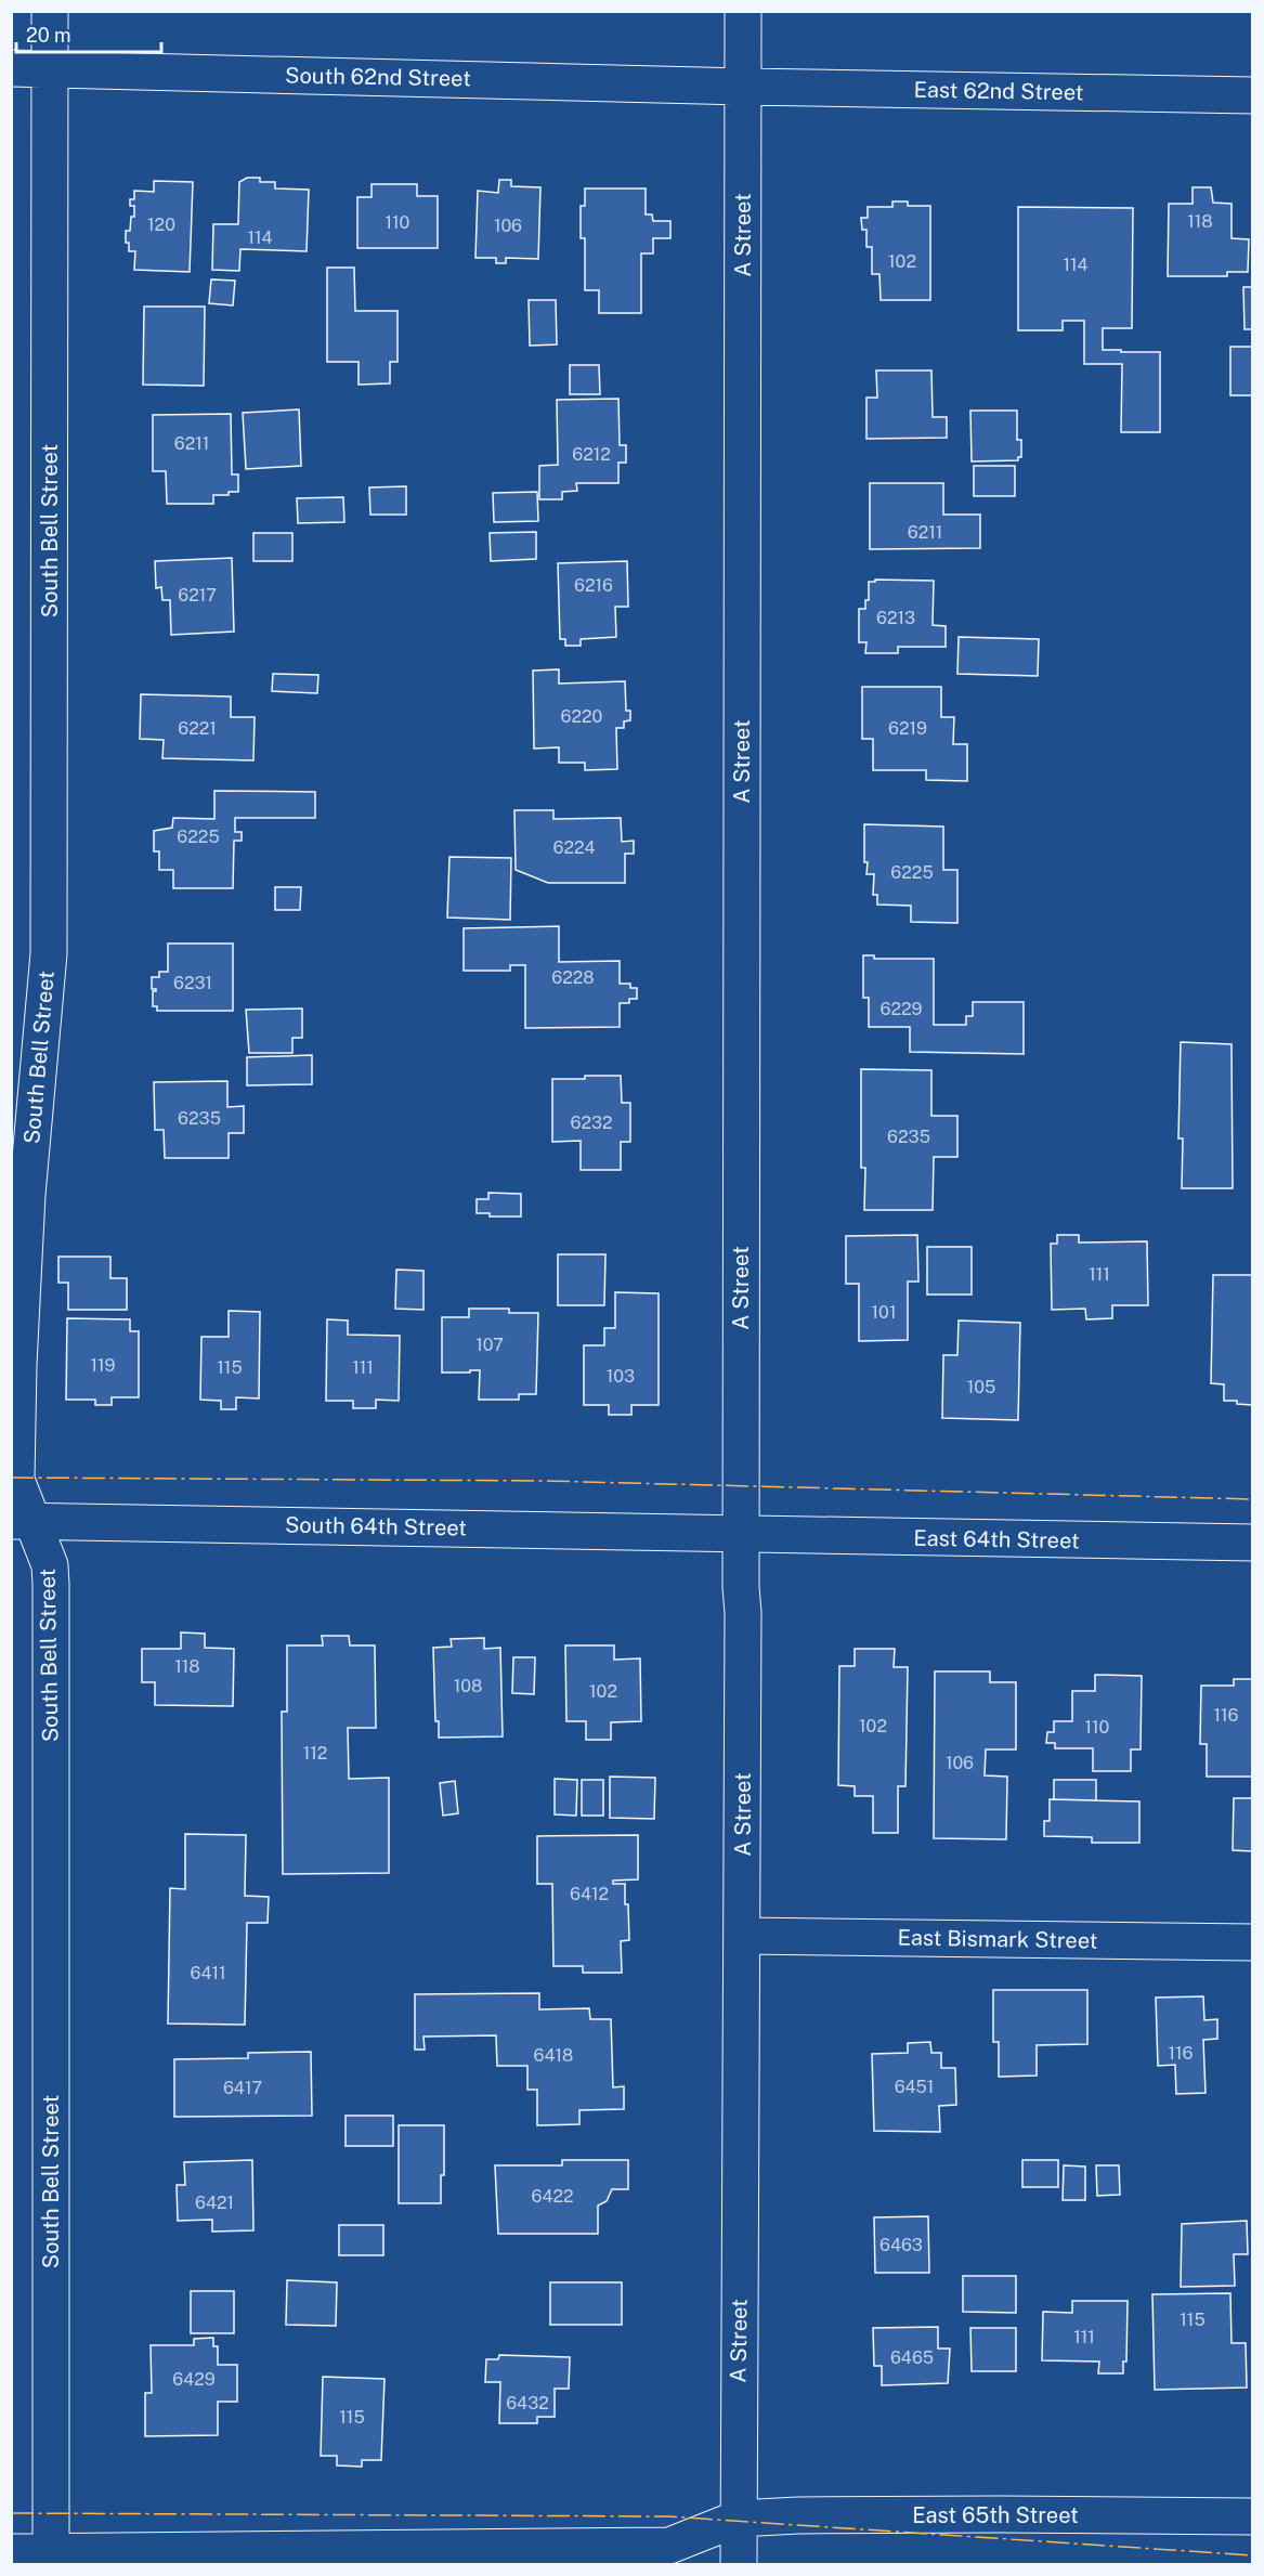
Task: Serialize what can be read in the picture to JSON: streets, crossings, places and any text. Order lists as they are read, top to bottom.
{
  "streets": {
    "street": [
      "South 62nd Street",
      "East 62nd Street",
      "A Street",
      "South Bell Street",
      "South 64th Street",
      "East 64th Street",
      "East Bismark Street",
      "East 65th Street"
    ]
  },
  "crossings": [
    ["South 62nd Street", "East 62nd Street"],
    ["South 62nd Street", "A Street"],
    ["South 62nd Street", "South Bell Street"],
    ["East 62nd Street", "A Street"],
    ["A Street", "South 64th Street"],
    ["A Street", "East 64th Street"],
    ["A Street", "East Bismark Street"],
    ["A Street", "East 65th Street"],
    ["South Bell Street", "South 64th Street"],
    ["South Bell Street", "East 65th Street"],
    ["South 64th Street", "East 64th Street"]
  ],
  "house_numbers": [
    "118",
    "110",
    "120",
    "106",
    "114",
    "102",
    "114",
    "6211",
    "6212",
    "6211",
    "6216",
    "6217",
    "6213",
    "6220",
    "6221",
    "6219",
    "6225",
    "6224",
    "6225",
    "6228",
    "6231",
    "6229",
    "6235",
    "6232",
    "6235",
    "111",
    "101",
    "107",
    "119",
    "115",
    "111",
    "103",
    "105",
    "118",
    "108",
    "102",
    "116",
    "102",
    "110",
    "112",
    "106",
    "6412",
    "6411",
    "116",
    "6418",
    "6451",
    "6417",
    "6422",
    "6421",
    "6463",
    "115",
    "111",
    "6465",
    "6429",
    "6432",
    "115"
  ],
  "scale_bar": "20 m"
}
